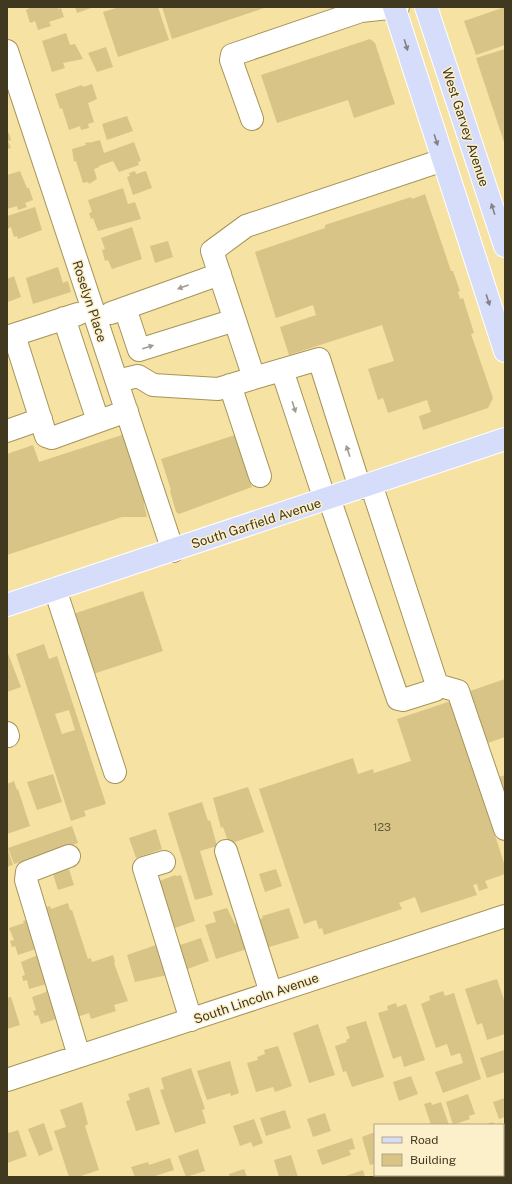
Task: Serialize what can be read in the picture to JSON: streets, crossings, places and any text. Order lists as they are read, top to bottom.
{
  "streets": {
    "main road": ["West Garvey Avenue", "South Garfield Avenue"],
    "street": ["Roselyn Place", "South Lincoln Avenue"]
  },
  "crossings": [
    ["Roselyn Place", "South Garfield Avenue"]
  ],
  "house_numbers": ["123"],
  "legend": ["Road", "Building"]
}
